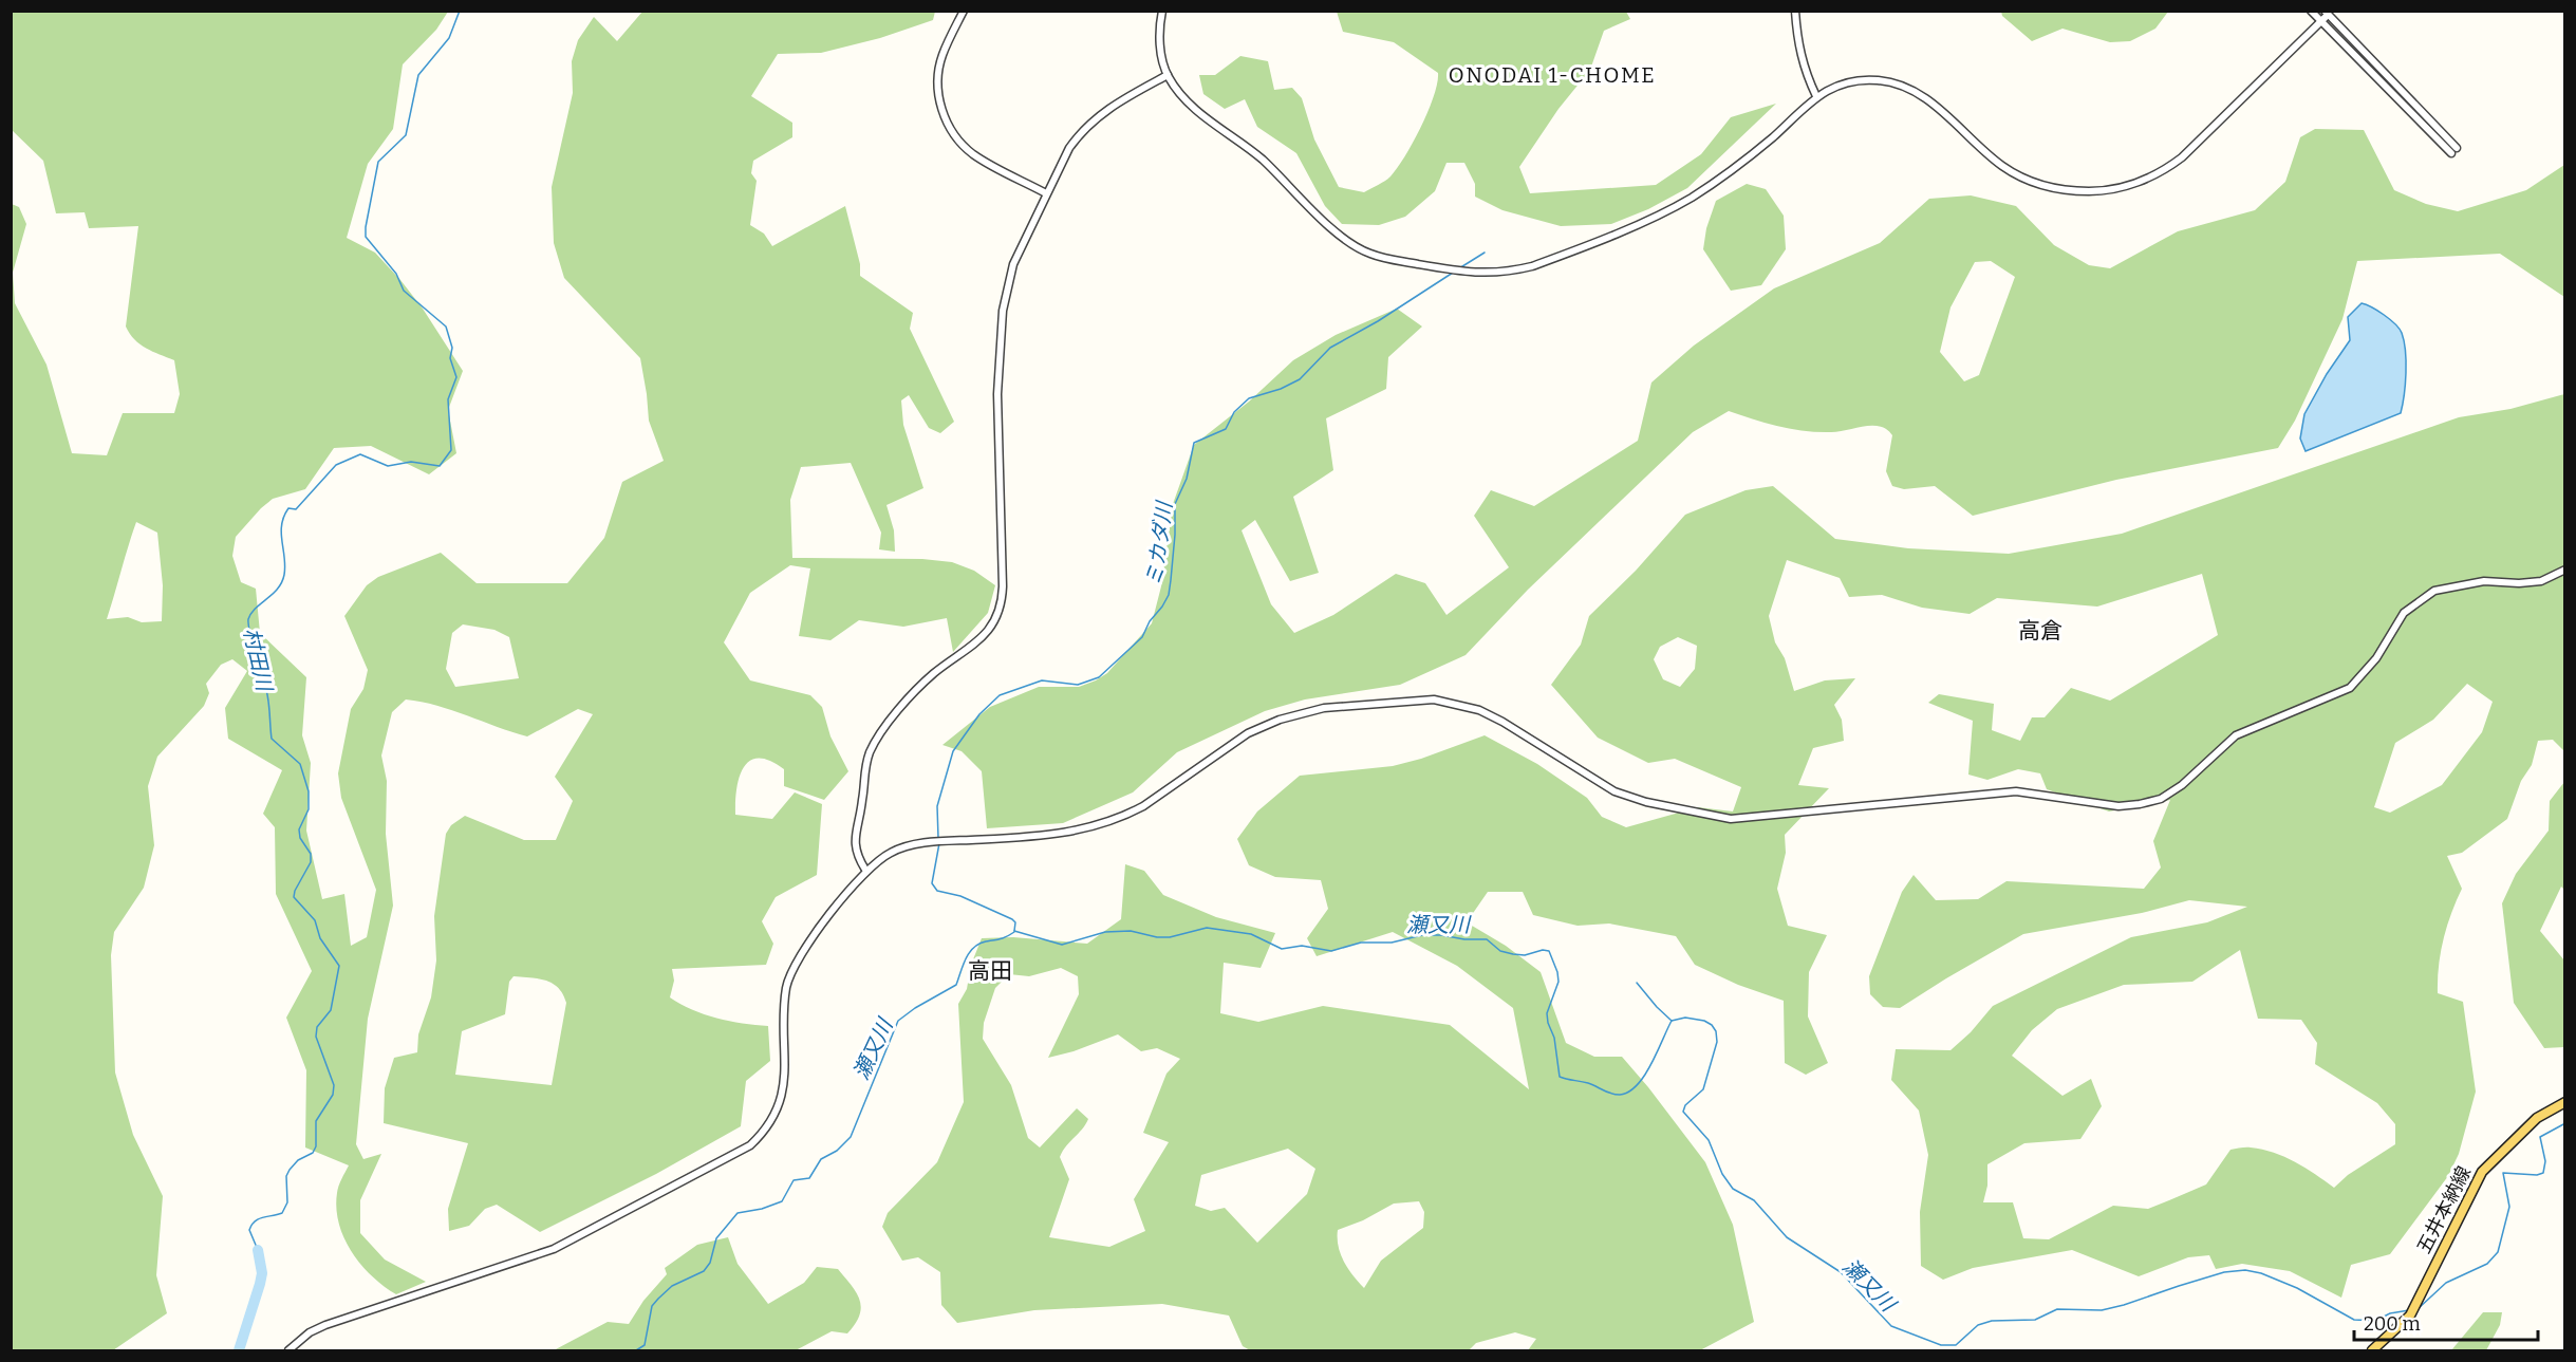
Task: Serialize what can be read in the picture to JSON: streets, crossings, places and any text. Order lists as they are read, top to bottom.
{
  "streets": {
    "main road": ["五井本納線"]
  },
  "districts": ["ONODAI 1-CHOME", "高倉", "高田"],
  "water": ["ミカダ川", "村田川", "瀬又川"],
  "scale_bar": "200 m"
}
